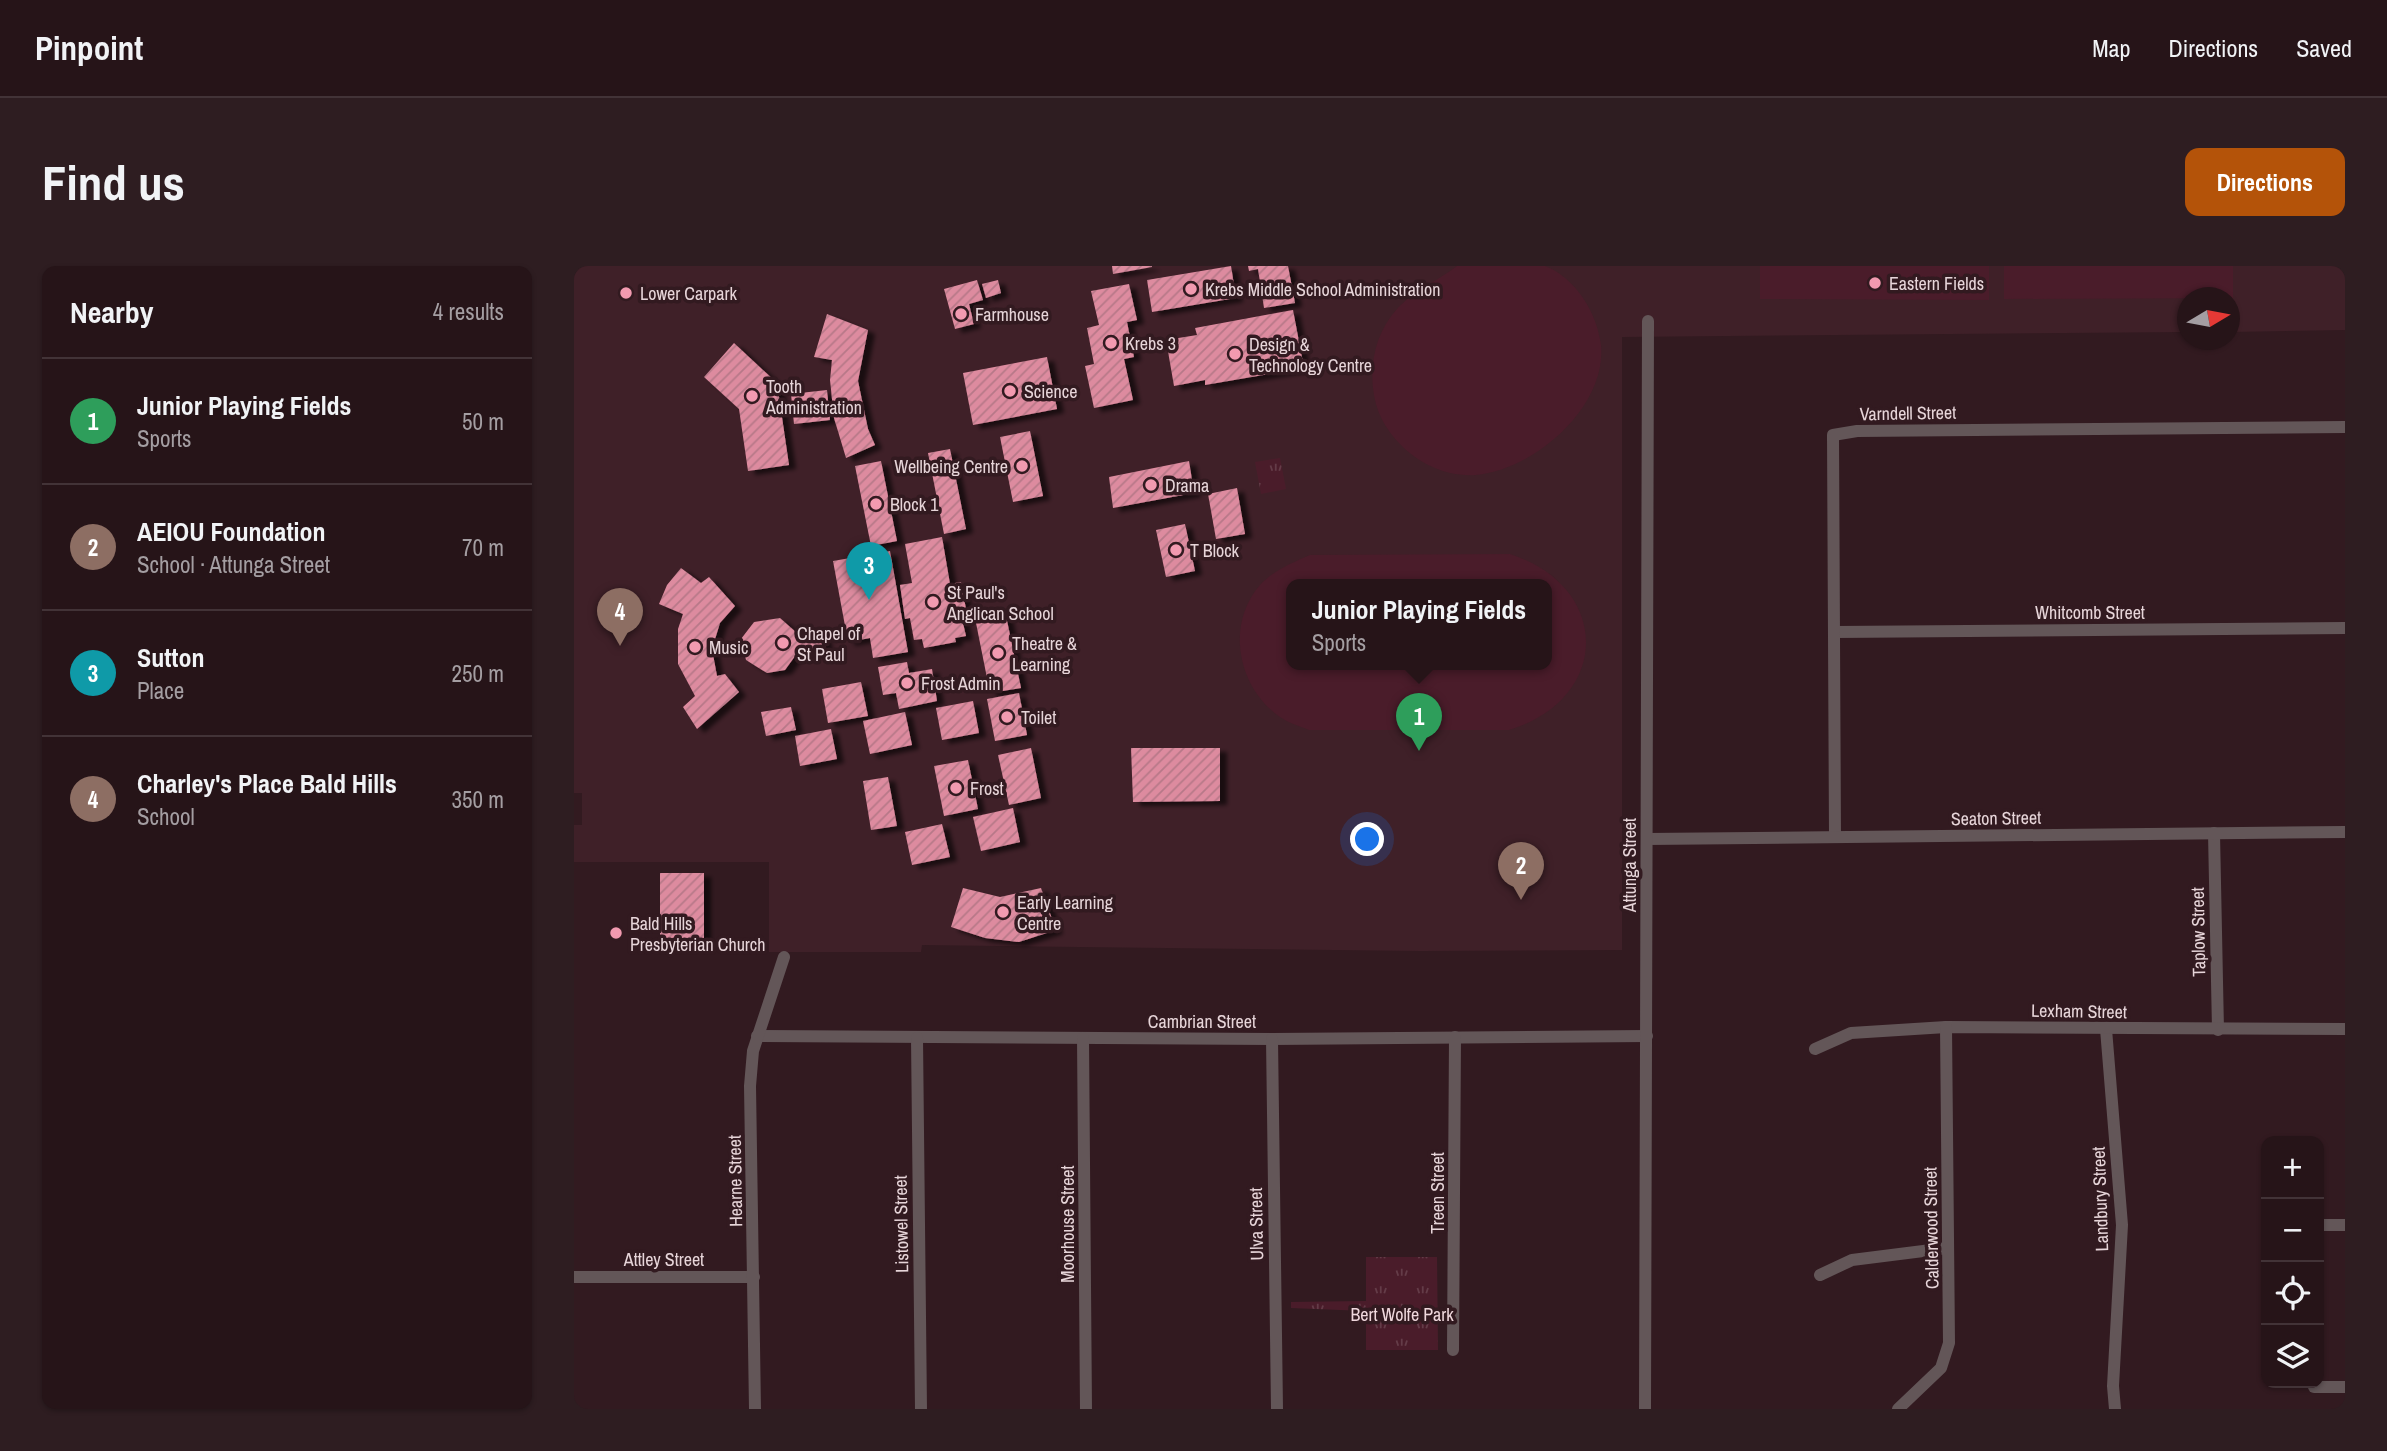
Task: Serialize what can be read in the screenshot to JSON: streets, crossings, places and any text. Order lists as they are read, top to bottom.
{
  "streets": {
    "street": [
      "Varndell Street",
      "Whitcomb Street",
      "Seaton Street",
      "Attunga Street",
      "Taplow Street",
      "Lexham Street",
      "Cambrian Street",
      "Hearne Street",
      "Treen Street",
      "Landbury Street",
      "Listowel Street",
      "Moorhouse Street",
      "Ulva Street",
      "Calderwood Street",
      "Attley Street"
    ]
  },
  "crossings": [
    ["Varndell Street", "Whitcomb Street"],
    ["Varndell Street", "Seaton Street"],
    ["Seaton Street", "Attunga Street"],
    ["Seaton Street", "Taplow Street"],
    ["Attunga Street", "Cambrian Street"],
    ["Taplow Street", "Lexham Street"],
    ["Lexham Street", "Landbury Street"],
    ["Lexham Street", "Calderwood Street"],
    ["Cambrian Street", "Hearne Street"],
    ["Cambrian Street", "Treen Street"],
    ["Cambrian Street", "Listowel Street"],
    ["Cambrian Street", "Moorhouse Street"],
    ["Cambrian Street", "Ulva Street"],
    ["Hearne Street", "Attley Street"]
  ],
  "parks": ["Bert Wolfe Park"],
  "places": [
    "Eastern Fields",
    "Krebs Middle School Administration",
    "Lower Carpark",
    "Farmhouse",
    "Krebs 3",
    "Design & Technology Centre",
    "Science",
    "Tooth Administration",
    "Wellbeing Centre",
    "Drama",
    "Block 1",
    "T Block",
    "St Paul's Anglican School",
    "Chapel of St Paul",
    "Music",
    "Theatre & Learning",
    "Frost Admin",
    "Toilet",
    "Frost",
    "Early Learning Centre",
    "Bald Hills Presbyterian Church"
  ],
  "north": "right",
  "page": {
    "header": "Pinpoint",
    "nav": ["Map", "Directions", "Saved"],
    "buttons": "Directions",
    "title": "Find us",
    "heading": ["Nearby", "4 results"],
    "list": [
      {
        "mark": "1",
        "name": "Junior Playing Fields",
        "note": "Sports",
        "value": "50 m"
      },
      {
        "mark": "2",
        "name": "AEIOU Foundation",
        "note": "School · Attunga Street",
        "value": "70 m"
      },
      {
        "mark": "3",
        "name": "Sutton",
        "note": "Place",
        "value": "250 m"
      },
      {
        "mark": "4",
        "name": "Charley's Place Bald Hills",
        "note": "School",
        "value": "350 m"
      }
    ],
    "pins": [
      "3",
      "4",
      "1",
      "2"
    ],
    "popup": ["Junior Playing Fields", "Sports"],
    "map_buttons": ["+", "−"]
  }
}
